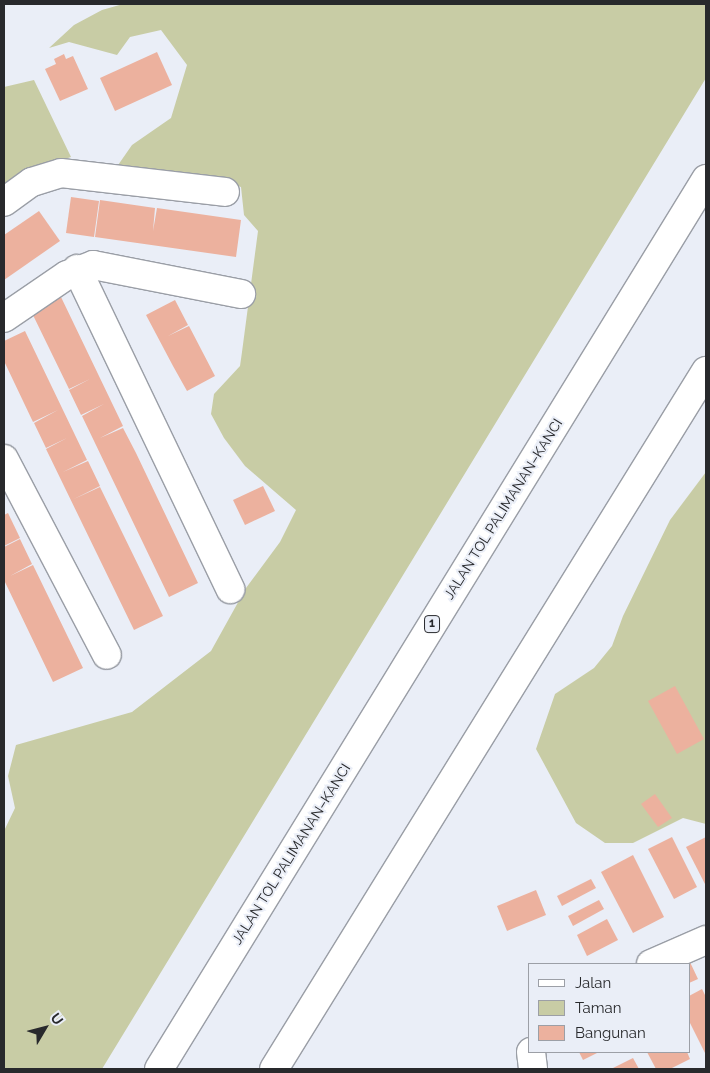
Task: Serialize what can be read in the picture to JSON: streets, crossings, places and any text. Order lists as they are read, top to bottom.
{
  "streets": {
    "main road": ["JALAN TOL PALIMANAN–KANCI", "1"]
  },
  "legend": ["Jalan", "Taman", "Bangunan"],
  "north": "top right"
}
